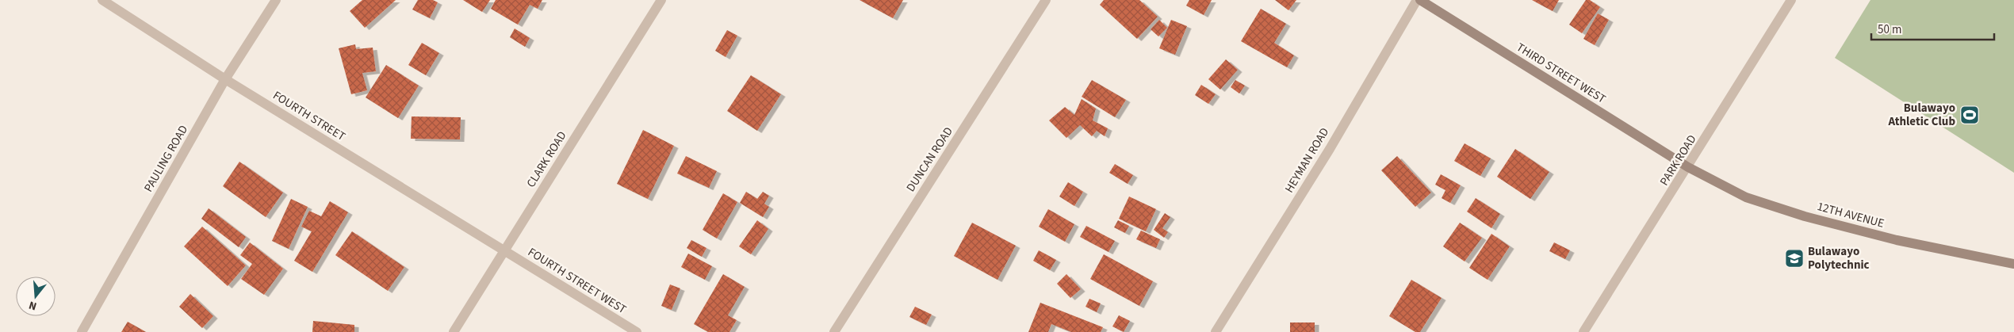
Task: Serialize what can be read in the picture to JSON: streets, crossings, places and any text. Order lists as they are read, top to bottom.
{
  "streets": {
    "main road": ["THIRD STREET WEST", "12TH AVENUE"],
    "street": [
      "FOURTH STREET",
      "PAULING ROAD",
      "CLARK ROAD",
      "DUNCAN ROAD",
      "HEYMAN ROAD",
      "PARK ROAD",
      "FOURTH STREET WEST"
    ]
  },
  "crossings": [
    ["THIRD STREET WEST", "PARK ROAD"],
    ["THIRD STREET WEST", "12TH AVENUE"],
    ["FOURTH STREET", "PAULING ROAD"],
    ["FOURTH STREET", "CLARK ROAD"],
    ["FOURTH STREET", "FOURTH STREET WEST"],
    ["CLARK ROAD", "FOURTH STREET WEST"],
    ["PARK ROAD", "12TH AVENUE"]
  ],
  "places": {
    "sports": ["Bulawayo Athletic Club"],
    "school or university": ["Bulawayo Polytechnic"]
  },
  "scale_bar": "50 m",
  "north": "bottom"
}
